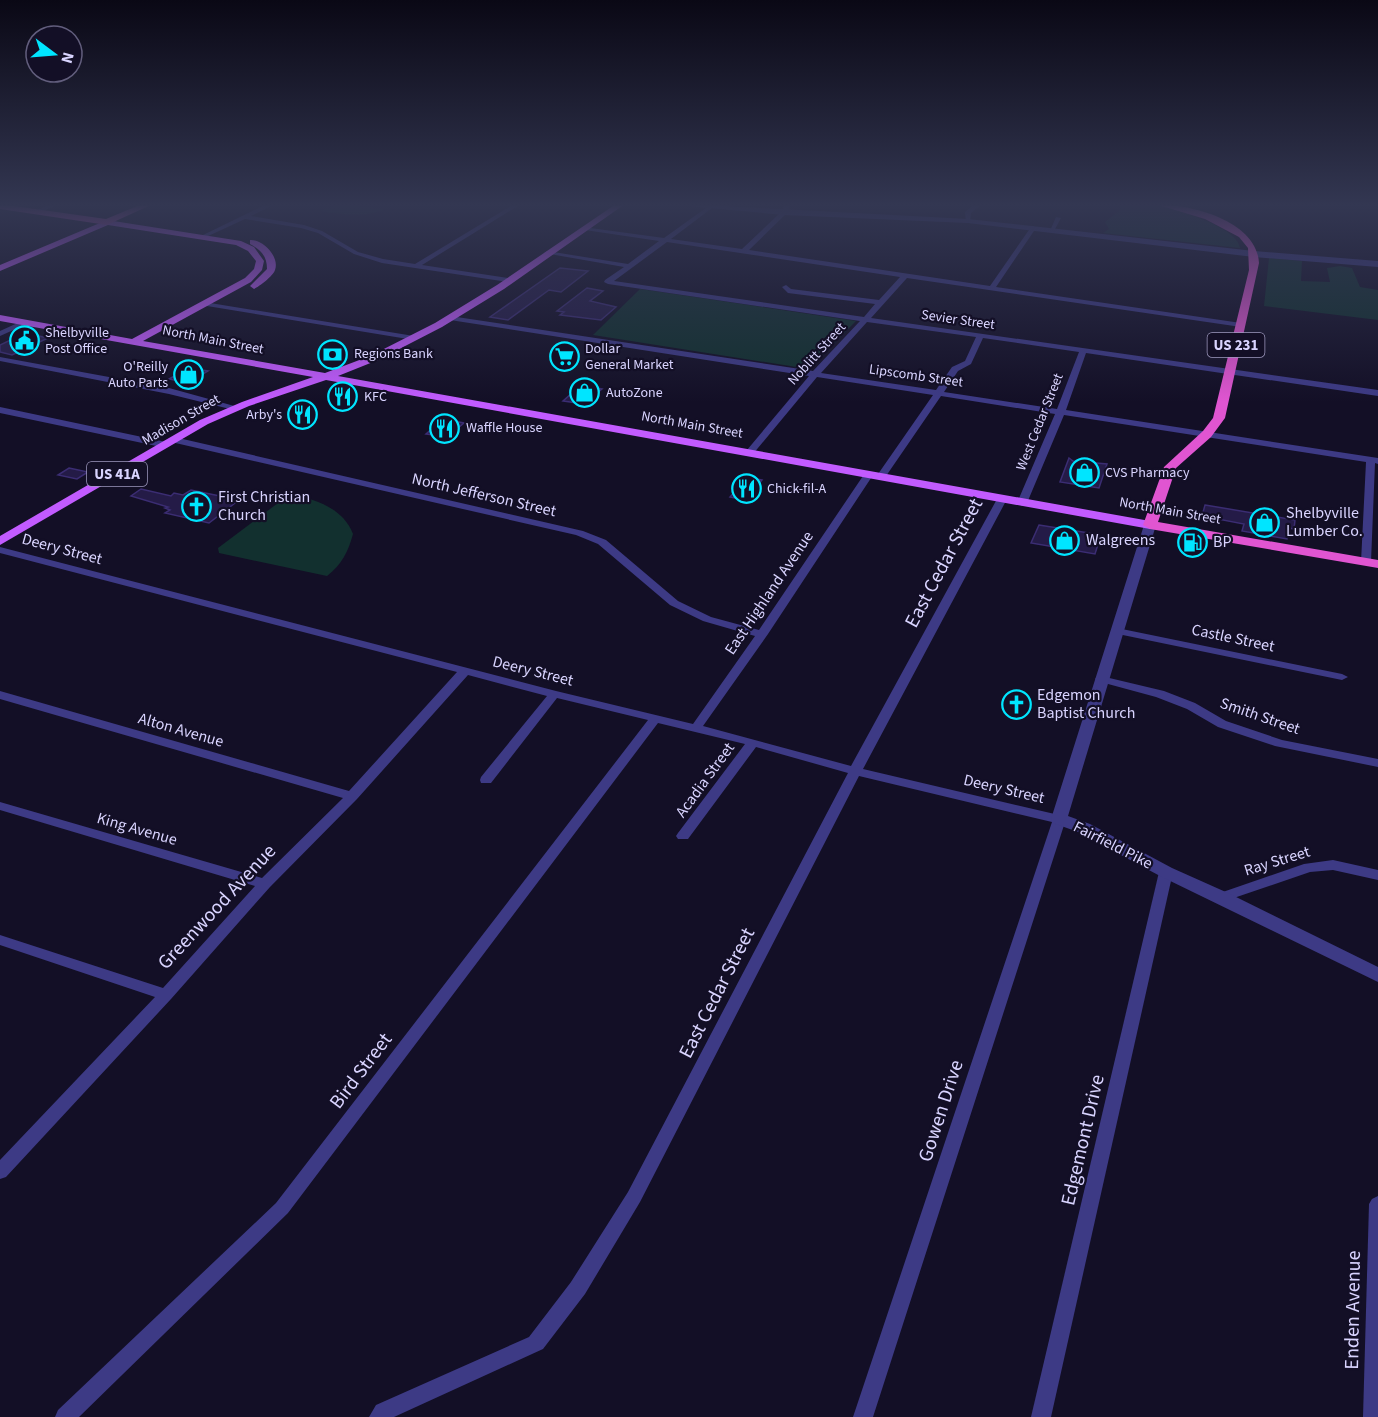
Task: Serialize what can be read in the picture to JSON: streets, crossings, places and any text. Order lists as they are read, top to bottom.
{
  "streets": {
    "highway": ["North Main Street", "US 231"],
    "main road": ["Madison Street", "US 41A"],
    "street": [
      "Sevier Street",
      "Noblitt Street",
      "Lipscomb Street",
      "West Cedar Street",
      "North Jefferson Street",
      "Deery Street",
      "East Cedar Street",
      "East Highland Avenue",
      "Castle Street",
      "Smith Street",
      "Alton Avenue",
      "Acadia Street",
      "King Avenue",
      "Fairfield Pike",
      "Ray Street",
      "Greenwood Avenue",
      "Bird Street",
      "Gowen Drive",
      "Edgemont Drive",
      "Enden Avenue"
    ]
  },
  "crossings": [
    ["Sevier Street", "US 231"],
    ["Sevier Street", "Noblitt Street"],
    ["Sevier Street", "West Cedar Street"],
    ["North Main Street", "US 231"],
    ["North Main Street", "Noblitt Street"],
    ["North Main Street", "Madison Street"],
    ["North Main Street", "West Cedar Street"],
    ["North Main Street", "US 41A"],
    ["North Main Street", "East Cedar Street"],
    ["North Main Street", "East Highland Avenue"],
    ["North Main Street", "Fairfield Pike"],
    ["US 231", "Lipscomb Street"],
    ["US 231", "Fairfield Pike"],
    ["Noblitt Street", "Lipscomb Street"],
    ["Lipscomb Street", "West Cedar Street"],
    ["Lipscomb Street", "US 41A"],
    ["Madison Street", "US 41A"],
    ["Madison Street", "North Jefferson Street"],
    ["North Jefferson Street", "East Highland Avenue"],
    ["Deery Street", "East Cedar Street"],
    ["Deery Street", "East Highland Avenue"],
    ["Deery Street", "Acadia Street"],
    ["Deery Street", "Fairfield Pike"],
    ["Deery Street", "Greenwood Avenue"],
    ["Deery Street", "Bird Street"],
    ["Deery Street", "Gowen Drive"],
    ["Castle Street", "Fairfield Pike"],
    ["Smith Street", "Fairfield Pike"],
    ["Alton Avenue", "Greenwood Avenue"],
    ["King Avenue", "Greenwood Avenue"],
    ["Fairfield Pike", "Ray Street"],
    ["Fairfield Pike", "Gowen Drive"],
    ["Fairfield Pike", "Edgemont Drive"]
  ],
  "places": {
    "public building": ["Shelbyville Post Office"],
    "bank": ["Regions Bank"],
    "supermarket": ["Dollar General Market"],
    "shop": [
      "O'Reilly Auto Parts",
      "AutoZone",
      "CVS Pharmacy",
      "Shelbyville Lumber Co.",
      "Walgreens"
    ],
    "restaurant": [
      "KFC",
      "Arby's",
      "Waffle House",
      "Chick-fil-A"
    ],
    "church": ["First Christian Church", "Edgemon Baptist Church"],
    "fuel station": ["BP"]
  },
  "north": "right"
}
